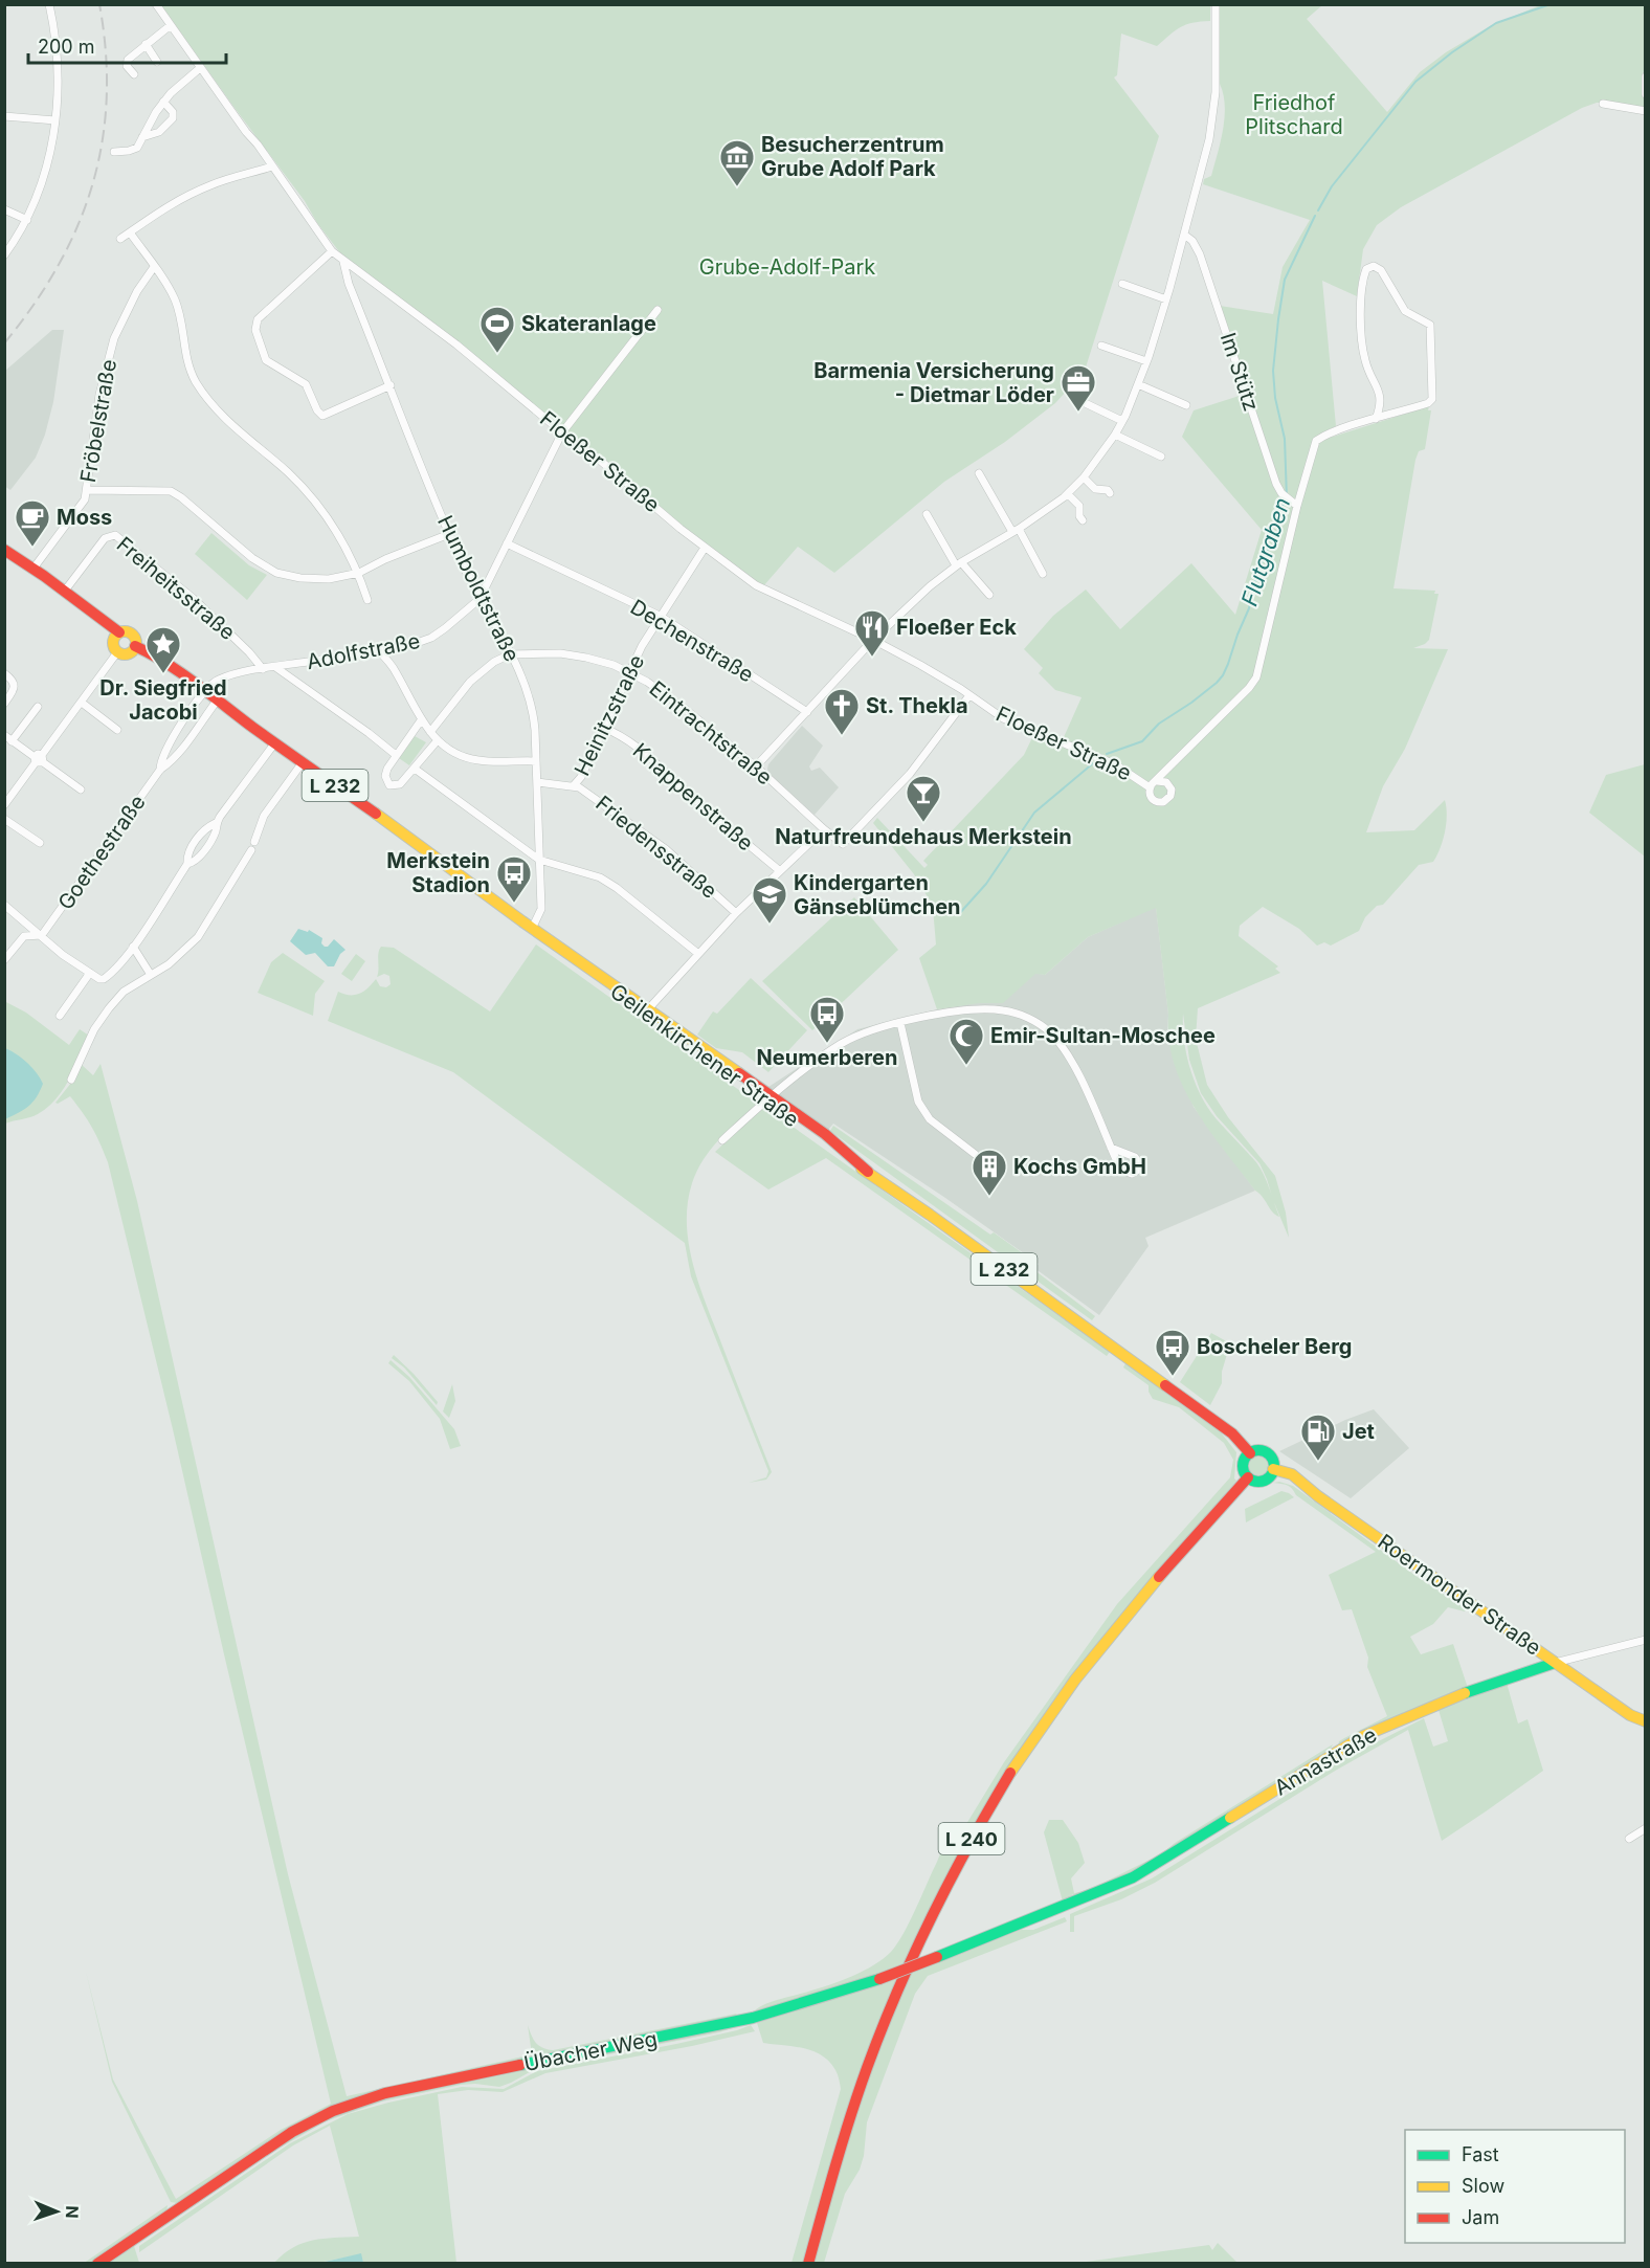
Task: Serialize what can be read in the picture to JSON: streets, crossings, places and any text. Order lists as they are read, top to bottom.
{
  "streets": {
    "main road": [
      "L 232",
      "Geilenkirchener Straße",
      "Roermonder Straße",
      "Annastraße",
      "L 240",
      "Übacher Weg"
    ],
    "street": [
      "Im Stütz",
      "Fröbelstraße",
      "Floeßer Straße",
      "Freiheitsstraße",
      "Humboldtstraße",
      "Dechenstraße",
      "Adolfstraße",
      "Heinitzstraße",
      "Eintrachtstraße",
      "Knappenstraße",
      "Friedensstraße",
      "Goethestraße"
    ]
  },
  "crossings": [
    ["Fröbelstraße", "L 232"],
    ["Floeßer Straße", "Humboldtstraße"],
    ["Floeßer Straße", "Adolfstraße"],
    ["Floeßer Straße", "Heinitzstraße"],
    ["Freiheitsstraße", "Adolfstraße"],
    ["Freiheitsstraße", "L 232"],
    ["Humboldtstraße", "Adolfstraße"],
    ["Humboldtstraße", "Eintrachtstraße"],
    ["Humboldtstraße", "Friedensstraße"],
    ["Humboldtstraße", "Geilenkirchener Straße"],
    ["Dechenstraße", "Adolfstraße"],
    ["Dechenstraße", "Heinitzstraße"],
    ["Adolfstraße", "Goethestraße"],
    ["Adolfstraße", "Geilenkirchener Straße"],
    ["Heinitzstraße", "Eintrachtstraße"],
    ["Heinitzstraße", "Knappenstraße"],
    ["Heinitzstraße", "Friedensstraße"],
    ["L 232", "Geilenkirchener Straße"],
    ["Goethestraße", "Geilenkirchener Straße"],
    ["Geilenkirchener Straße", "Roermonder Straße"],
    ["Geilenkirchener Straße", "L 240"],
    ["Roermonder Straße", "Annastraße"],
    ["Roermonder Straße", "L 240"],
    ["Annastraße", "Übacher Weg"]
  ],
  "water": ["Flutgraben"],
  "parks": ["Friedhof Plitschard", "Grube-Adolf-Park"],
  "places": {
    "museum": ["Besucherzentrum Grube Adolf Park"],
    "sports": ["Skateranlage"],
    "office": ["Barmenia Versicherung - Dietmar Löder"],
    "cafe": ["Moss"],
    "restaurant": ["Floeßer Eck"],
    "place": ["Dr. Siegfried Jacobi"],
    "church": ["St. Thekla"],
    "bar": ["Naturfreundehaus Merkstein"],
    "bus stop": ["Merkstein Stadion", "Neumerberen", "Boscheler Berg"],
    "school or university": ["Kindergarten Gänseblümchen"],
    "mosque": ["Emir-Sultan-Moschee"],
    "building": ["Kochs GmbH"],
    "fuel station": ["Jet"]
  },
  "legend": ["Fast", "Slow", "Jam"],
  "scale_bar": "200 m",
  "north": "right"
}
